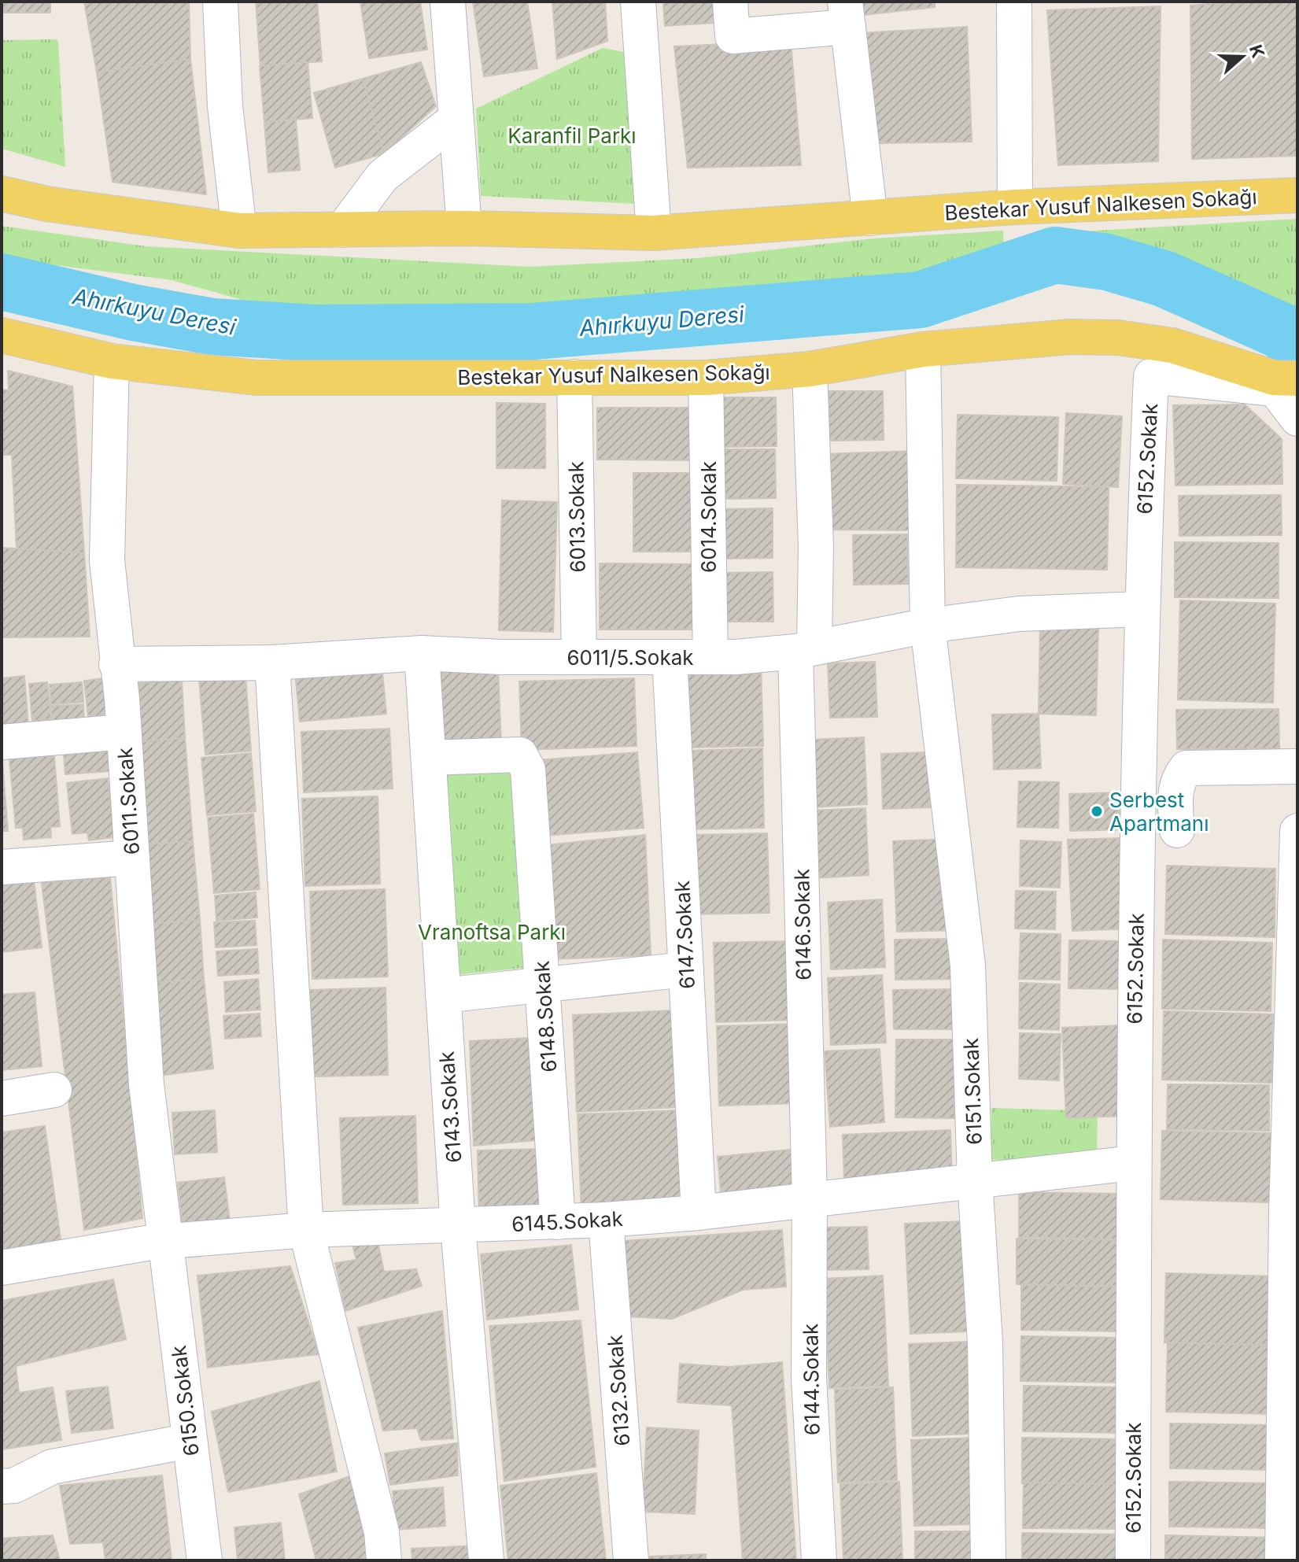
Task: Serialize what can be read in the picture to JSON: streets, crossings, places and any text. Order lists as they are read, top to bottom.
{
  "streets": {
    "main road": ["Bestekar Yusuf Nalkesen Sokağı"],
    "street": [
      "6152.Sokak",
      "6013.Sokak",
      "6014.Sokak",
      "6011/5.Sokak",
      "6011.Sokak",
      "6146.Sokak",
      "6147.Sokak",
      "6148.Sokak",
      "6151.Sokak",
      "6143.Sokak",
      "6145.Sokak",
      "6144.Sokak",
      "6132.Sokak",
      "6150.Sokak"
    ]
  },
  "crossings": [
    ["Bestekar Yusuf Nalkesen Sokağı", "6013.Sokak"],
    ["Bestekar Yusuf Nalkesen Sokağı", "6014.Sokak"],
    ["Bestekar Yusuf Nalkesen Sokağı", "6011.Sokak"],
    ["Bestekar Yusuf Nalkesen Sokağı", "6146.Sokak"],
    ["Bestekar Yusuf Nalkesen Sokağı", "6151.Sokak"],
    ["6152.Sokak", "6011/5.Sokak"],
    ["6152.Sokak", "6145.Sokak"],
    ["6013.Sokak", "6011/5.Sokak"],
    ["6014.Sokak", "6011/5.Sokak"],
    ["6011/5.Sokak", "6011.Sokak"],
    ["6011/5.Sokak", "6146.Sokak"],
    ["6011/5.Sokak", "6147.Sokak"],
    ["6011/5.Sokak", "6151.Sokak"],
    ["6011/5.Sokak", "6143.Sokak"],
    ["6011.Sokak", "6145.Sokak"],
    ["6011.Sokak", "6150.Sokak"],
    ["6146.Sokak", "6145.Sokak"],
    ["6146.Sokak", "6144.Sokak"],
    ["6147.Sokak", "6145.Sokak"],
    ["6148.Sokak", "6143.Sokak"],
    ["6148.Sokak", "6145.Sokak"],
    ["6151.Sokak", "6145.Sokak"],
    ["6143.Sokak", "6145.Sokak"],
    ["6145.Sokak", "6144.Sokak"],
    ["6145.Sokak", "6132.Sokak"],
    ["6145.Sokak", "6150.Sokak"]
  ],
  "water": ["Ahırkuyu Deresi"],
  "parks": ["Karanfil Parkı", "Vranoftsa Parkı"],
  "places": ["Serbest Apartmanı"],
  "north": "right"
}
